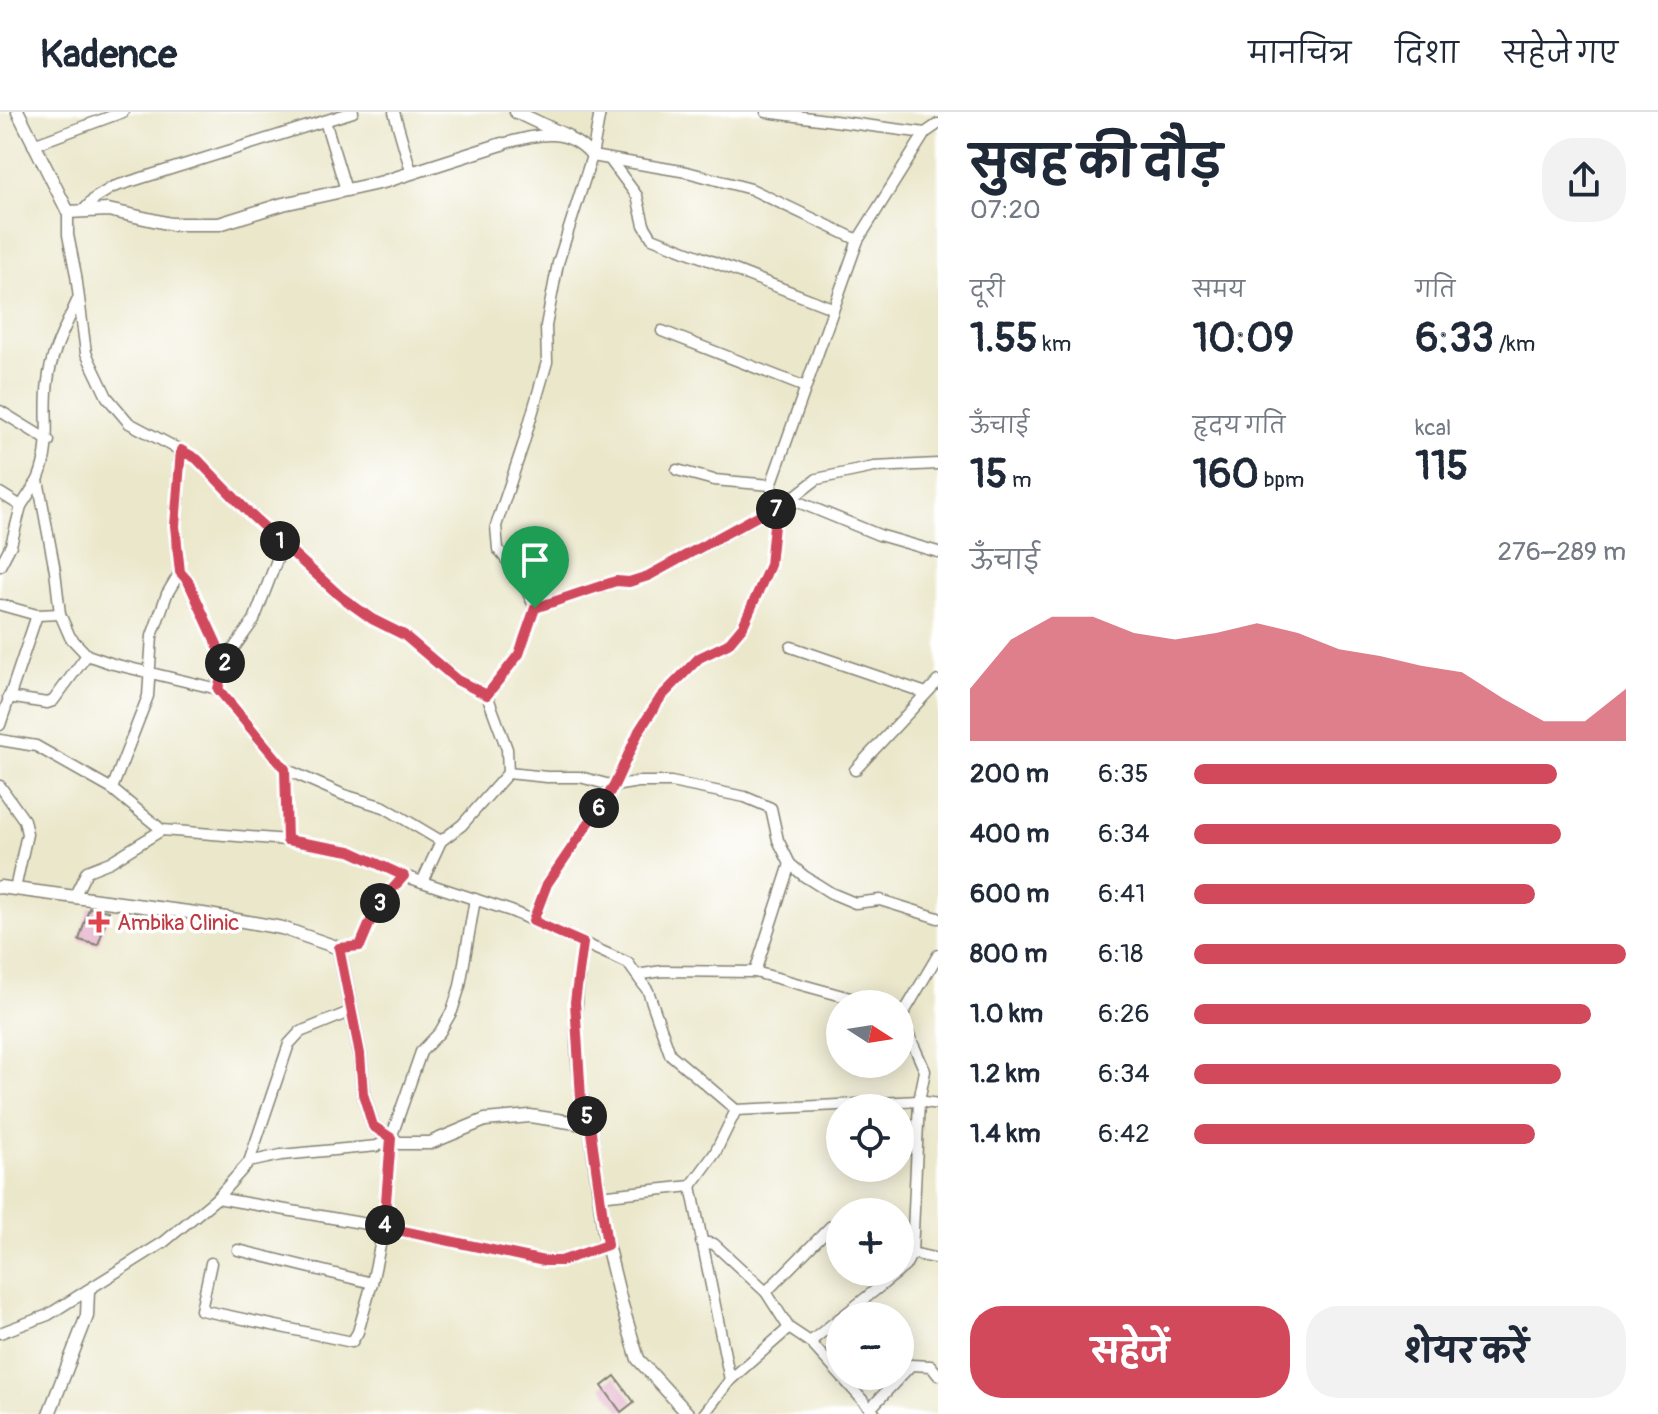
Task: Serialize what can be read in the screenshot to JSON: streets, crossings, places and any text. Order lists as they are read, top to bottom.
{
  "places": {
    "health": ["Ambika Clinic"]
  },
  "north": "right",
  "page": {
    "header": "Kadence",
    "nav": ["मानचित्र", "दिशा", "सहेजे गए"],
    "heading": ["सुबह की दौड़", "07:20"],
    "stats": [
      ["दूरी", "1.55 km"],
      ["समय", "10:09"],
      ["गति", "6:33 /km"],
      ["ऊँचाई", "15 m"],
      ["हृदय गति", "160 bpm"],
      ["kcal", "115"]
    ],
    "pins": [
      "7",
      "1",
      "2",
      "6",
      "3",
      "5",
      "4"
    ],
    "chart": ["ऊँचाई", "276–289 m"],
    "list": [
      {
        "name": "200 m",
        "note": "6:35"
      },
      {
        "name": "400 m",
        "note": "6:34"
      },
      {
        "name": "600 m",
        "note": "6:41"
      },
      {
        "name": "800 m",
        "note": "6:18"
      },
      {
        "name": "1.0 km",
        "note": "6:26"
      },
      {
        "name": "1.2 km",
        "note": "6:34"
      },
      {
        "name": "1.4 km",
        "note": "6:42"
      }
    ],
    "map_buttons": ["+", "−"],
    "buttons": ["सहेजें", "शेयर करें"]
  }
}
